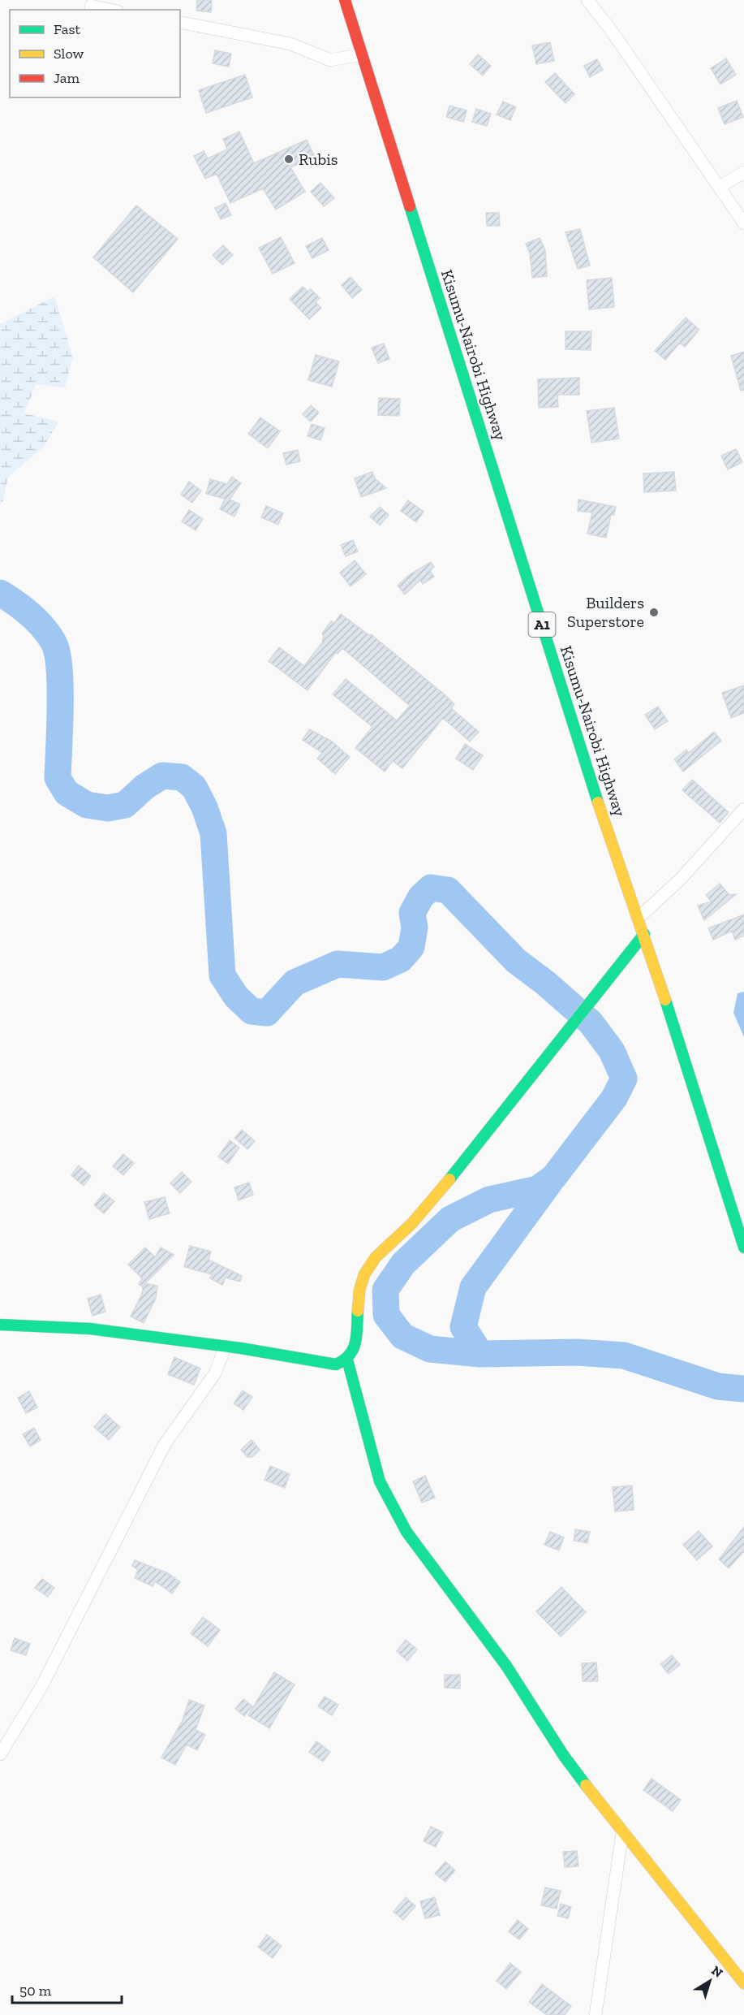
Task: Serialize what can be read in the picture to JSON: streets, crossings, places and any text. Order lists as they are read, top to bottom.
{
  "streets": {
    "main road": ["Kisumu-Nairobi Highway", "A1"]
  },
  "places": ["Rubis", "Builders Superstore"],
  "legend": ["Fast", "Slow", "Jam"],
  "scale_bar": "50 m",
  "north": "top right"
}
